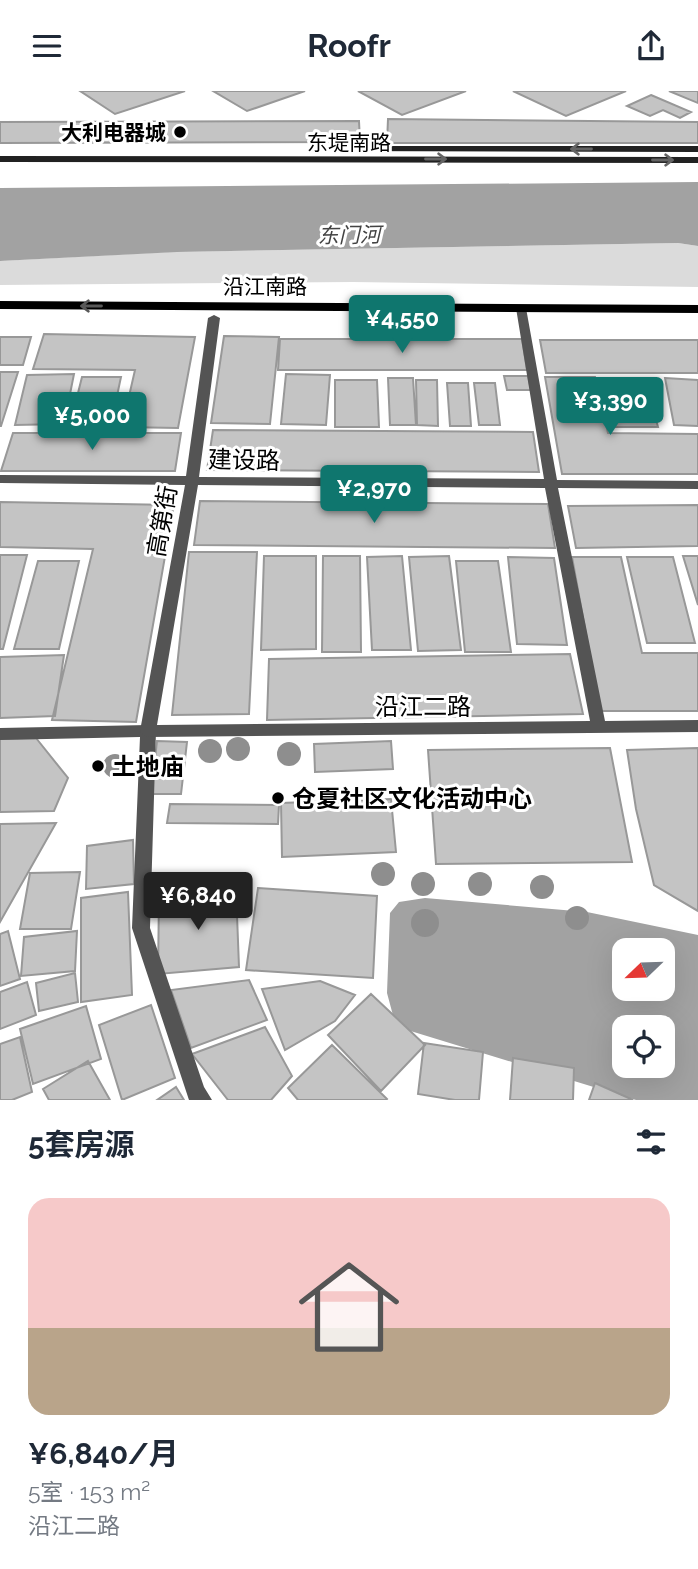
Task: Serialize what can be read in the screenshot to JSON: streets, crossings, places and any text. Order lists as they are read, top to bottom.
{
  "streets": {
    "main road": ["东堤南路", "沿江南路"],
    "street": ["建设路", "高第街", "沿江二路"]
  },
  "crossings": [
    ["沿江南路", "高第街"],
    ["建设路", "高第街"],
    ["高第街", "沿江二路"]
  ],
  "water": ["东门河"],
  "places": ["大利电器城", "土地庙", "仓夏社区文化活动中心"],
  "north": "bottom left",
  "page": {
    "header": "Roofr",
    "price": [
      "¥4,550",
      "¥3,390",
      "¥5,000",
      "¥2,970",
      "¥6,840"
    ],
    "heading": "5套房源",
    "list": [
      {
        "name": "¥6,840/月",
        "note": "5室 · 153 m² · 沿江二路"
      }
    ]
  }
}
